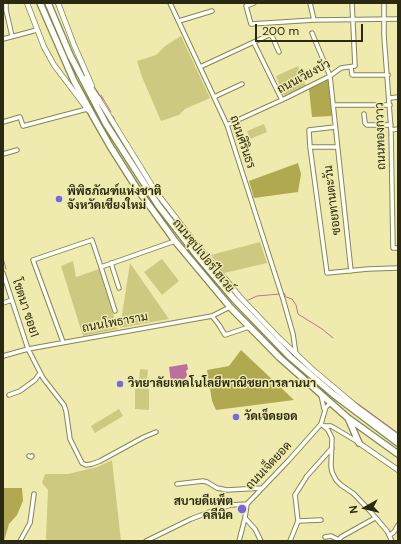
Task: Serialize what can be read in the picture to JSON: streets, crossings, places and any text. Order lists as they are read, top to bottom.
{
  "streets": {
    "highway": ["ถนนซุปเปอร์ไฮเวย์"],
    "street": [
      "ถนนเวียงบัว",
      "ถนนทองกวาว",
      "ถนนศิรินธร",
      "ซอยทานตะวัน",
      "โชตนา ซอย1",
      "ถนนโพธาราม",
      "ถนนเจ็ดยอด"
    ]
  },
  "crossings": [
    ["ถนนเวียงบัว", "ถนนศิรินธร"],
    ["ถนนเวียงบัว", "ซอยทานตะวัน"],
    ["ถนนซุปเปอร์ไฮเวย์", "ถนนโพธาราม"],
    ["ถนนซุปเปอร์ไฮเวย์", "ถนนเจ็ดยอด"],
    ["โชตนา ซอย1", "ถนนโพธาราม"]
  ],
  "places": [
    "พิพิธภัณฑ์แห่งชาติ จังหวัดเชียงใหม่",
    "วิทยาลัยเทคโนโลยีพาณิชยการลานนา",
    "วัดเจ็ดยอด",
    "สบายดีแพ็ต คลีนิค"
  ],
  "scale_bar": "200 m",
  "north": "left"
}
